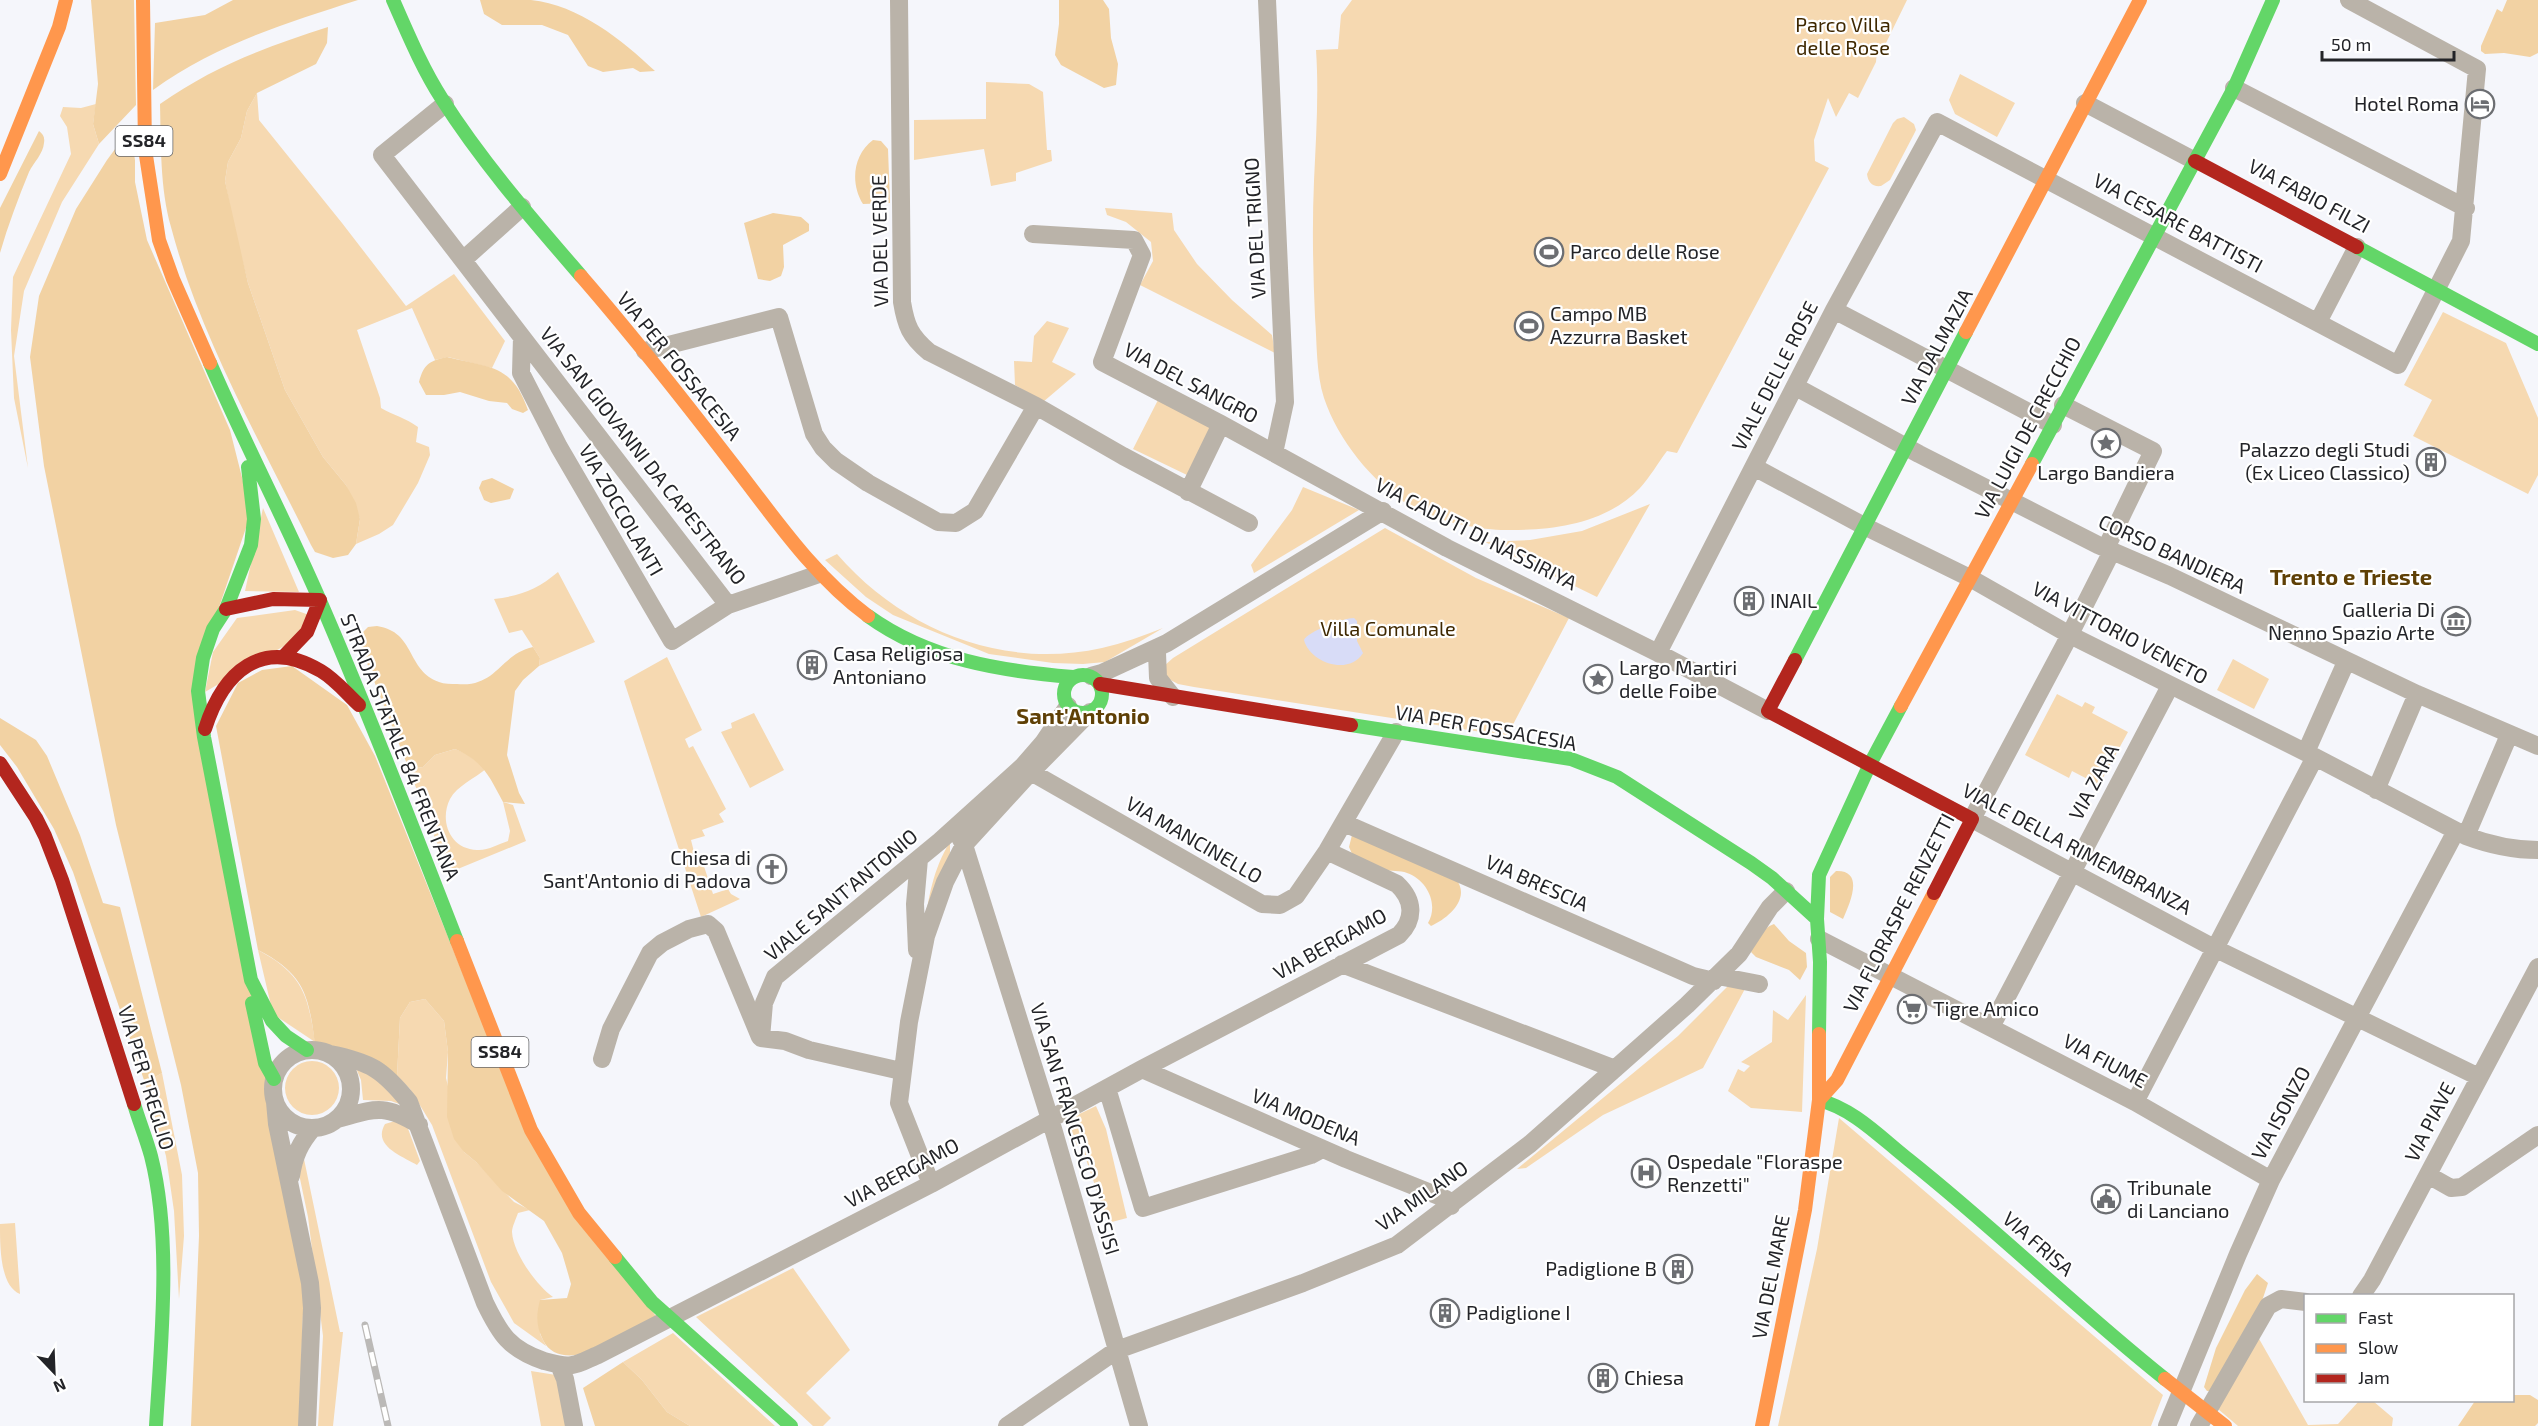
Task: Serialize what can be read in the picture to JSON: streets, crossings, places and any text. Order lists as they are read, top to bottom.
{
  "streets": {
    "street": [
      "SS84",
      "VIA FABIO FILZI",
      "VIA CESARE BATTISTI",
      "VIA DEL TRIGNO",
      "VIA DEL VERDE",
      "VIA DALMAZIA",
      "VIA PER FOSSACESIA",
      "VIALE DELLE ROSE",
      "VIA DEL SANGRO",
      "VIA LUIGI DE CRECCHIO",
      "VIA SAN GIOVANNI DA CAPESTRANO",
      "VIA ZOCCOLANTI",
      "VIA CADUTI DI NASSIRIYA",
      "CORSO BANDIERA",
      "VIA VITTORIO VENETO",
      "STRADA STATALE 84 FRENTANA",
      "VIA ZARA",
      "VIA MANCINELLO",
      "VIALE DELLA RIMEMBRANZA",
      "VIA BRESCIA",
      "VIALE SANT'ANTONIO",
      "VIA FLORASPE RENZETTI",
      "VIA BERGAMO",
      "VIA FIUME",
      "VIA PER TREGLIO",
      "VIA ISONZO",
      "VIA MODENA",
      "VIA PIAVE",
      "VIA SAN FRANCESCO D'ASSISI",
      "VIA MILANO",
      "VIA FRISA",
      "VIA DEL MARE"
    ]
  },
  "crossings": [
    ["VIA FABIO FILZI", "VIA CESARE BATTISTI"],
    ["VIA FABIO FILZI", "VIA DALMAZIA"],
    ["VIA FABIO FILZI", "VIA LUIGI DE CRECCHIO"],
    ["VIA CESARE BATTISTI", "VIA DALMAZIA"],
    ["VIA CESARE BATTISTI", "VIALE DELLE ROSE"],
    ["VIA CESARE BATTISTI", "VIA LUIGI DE CRECCHIO"],
    ["VIA DEL TRIGNO", "VIA DEL SANGRO"],
    ["VIA DEL TRIGNO", "VIA CADUTI DI NASSIRIYA"],
    ["VIA DALMAZIA", "CORSO BANDIERA"],
    ["VIA DALMAZIA", "VIA VITTORIO VENETO"],
    ["VIA DALMAZIA", "VIALE DELLA RIMEMBRANZA"],
    ["VIA PER FOSSACESIA", "VIA SAN GIOVANNI DA CAPESTRANO"],
    ["VIA PER FOSSACESIA", "VIA MANCINELLO"],
    ["VIA PER FOSSACESIA", "VIALE SANT'ANTONIO"],
    ["VIA PER FOSSACESIA", "VIA MILANO"],
    ["VIALE DELLE ROSE", "VIA CADUTI DI NASSIRIYA"],
    ["VIALE DELLE ROSE", "CORSO BANDIERA"],
    ["VIALE DELLE ROSE", "VIA VITTORIO VENETO"],
    ["VIALE DELLE ROSE", "VIALE DELLA RIMEMBRANZA"],
    ["VIA DEL SANGRO", "VIA CADUTI DI NASSIRIYA"],
    ["VIA LUIGI DE CRECCHIO", "CORSO BANDIERA"],
    ["VIA LUIGI DE CRECCHIO", "VIA VITTORIO VENETO"],
    ["VIA LUIGI DE CRECCHIO", "VIALE DELLA RIMEMBRANZA"],
    ["VIA LUIGI DE CRECCHIO", "VIA FLORASPE RENZETTI"],
    ["VIA LUIGI DE CRECCHIO", "VIA DEL MARE"],
    ["VIA SAN GIOVANNI DA CAPESTRANO", "VIA ZOCCOLANTI"],
    ["VIA CADUTI DI NASSIRIYA", "VIALE DELLA RIMEMBRANZA"],
    ["CORSO BANDIERA", "VIA FLORASPE RENZETTI"],
    ["CORSO BANDIERA", "VIA ISONZO"],
    ["VIA VITTORIO VENETO", "VIA ZARA"],
    ["VIA VITTORIO VENETO", "VIA FLORASPE RENZETTI"],
    ["VIA VITTORIO VENETO", "VIA ISONZO"],
    ["VIA ZARA", "VIALE DELLA RIMEMBRANZA"],
    ["VIA ZARA", "VIA FIUME"],
    ["VIA MANCINELLO", "VIA BRESCIA"],
    ["VIA MANCINELLO", "VIA BERGAMO"],
    ["VIALE DELLA RIMEMBRANZA", "VIA FLORASPE RENZETTI"],
    ["VIALE DELLA RIMEMBRANZA", "VIA ISONZO"],
    ["VIALE DELLA RIMEMBRANZA", "VIA PIAVE"],
    ["VIA BRESCIA", "VIA MILANO"],
    ["VIA FLORASPE RENZETTI", "VIA FIUME"],
    ["VIA FLORASPE RENZETTI", "VIA FRISA"],
    ["VIA FLORASPE RENZETTI", "VIA DEL MARE"],
    ["VIA BERGAMO", "VIA MODENA"],
    ["VIA FIUME", "VIA ISONZO"],
    ["VIA FIUME", "VIA DEL MARE"],
    ["VIA MODENA", "VIA MILANO"],
    ["VIA SAN FRANCESCO D'ASSISI", "VIA MILANO"],
    ["VIA FRISA", "VIA DEL MARE"]
  ],
  "districts": ["Trento e Trieste", "Sant'Antonio"],
  "parks": ["Parco Villa delle Rose", "Villa Comunale"],
  "places": {
    "hotel": ["Hotel Roma"],
    "sports": ["Parco delle Rose", "Campo MB Azzurra Basket"],
    "place": ["Largo Bandiera", "Largo Martiri delle Foibe"],
    "building": [
      "Palazzo degli Studi (Ex Liceo Classico)",
      "INAIL",
      "Casa Religiosa Antoniano",
      "Padiglione B",
      "Padiglione I",
      "Chiesa"
    ],
    "museum": ["Galleria Di Nenno Spazio Arte"],
    "church": ["Chiesa di Sant'Antonio di Padova"],
    "supermarket": ["Tigre Amico"],
    "hospital": ["Ospedale \"Floraspe Renzetti\""],
    "public building": ["Tribunale di Lanciano"]
  },
  "legend": ["Fast", "Slow", "Jam"],
  "scale_bar": "50 m",
  "north": "bottom right"
}
